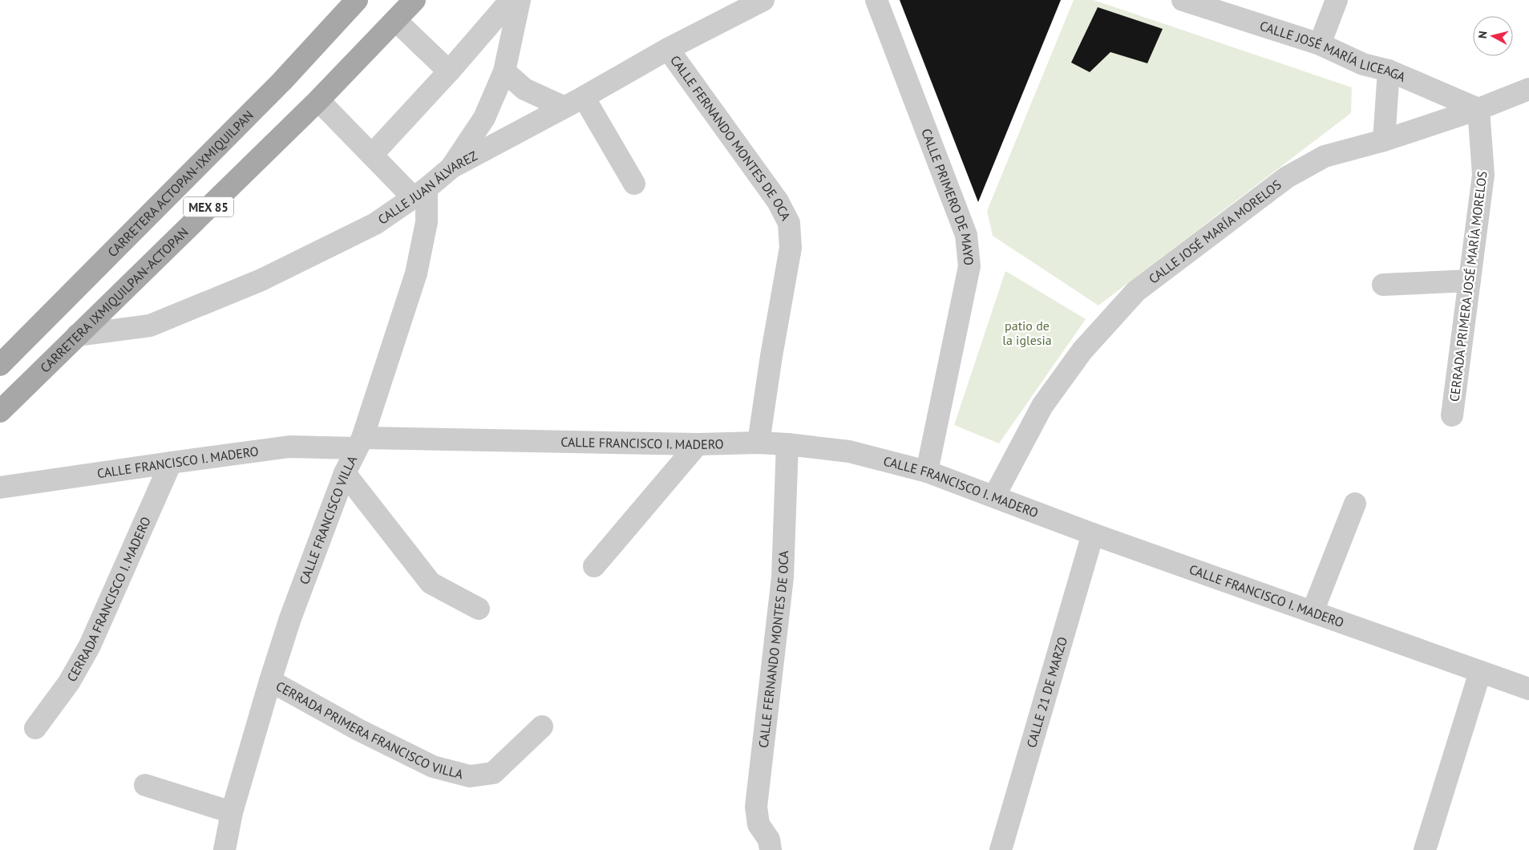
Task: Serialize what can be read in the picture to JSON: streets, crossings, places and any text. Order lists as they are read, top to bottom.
{
  "streets": {
    "main road": ["CARRETERA ACTOPAN-IXMIQUILPAN", "MEX 85", "CARRETERA IXMIQUILPAN-ACTOPAN"],
    "street": [
      "CALLE JOSÉ MARÍA LICEAGA",
      "CALLE FERNANDO MONTES DE OCA",
      "CALLE JUAN ÁLVAREZ",
      "CALLE PRIMERO DE MAYO",
      "CALLE JOSÉ MARÍA MORELOS",
      "CERRADA PRIMERA JOSÉ MARÍA MORELOS",
      "CALLE FRANCISCO I. MADERO",
      "CALLE FRANCISCO VILLA",
      "CERRADA FRANCISCO I. MADERO",
      "CALLE 21 DE MARZO",
      "CERRADA PRIMERA FRANCISCO VILLA"
    ]
  },
  "crossings": [
    ["CALLE JOSÉ MARÍA LICEAGA", "CALLE JOSÉ MARÍA MORELOS"],
    ["CALLE JOSÉ MARÍA LICEAGA", "CERRADA PRIMERA JOSÉ MARÍA MORELOS"],
    ["CALLE FERNANDO MONTES DE OCA", "CALLE JUAN ÁLVAREZ"],
    ["CALLE FERNANDO MONTES DE OCA", "CALLE FRANCISCO I. MADERO"],
    ["CALLE JUAN ÁLVAREZ", "CARRETERA IXMIQUILPAN-ACTOPAN"],
    ["CALLE JUAN ÁLVAREZ", "CALLE FRANCISCO VILLA"],
    ["CALLE PRIMERO DE MAYO", "CALLE FRANCISCO I. MADERO"],
    ["CALLE JOSÉ MARÍA MORELOS", "CERRADA PRIMERA JOSÉ MARÍA MORELOS"],
    ["CALLE JOSÉ MARÍA MORELOS", "CALLE FRANCISCO I. MADERO"],
    ["CALLE FRANCISCO I. MADERO", "CALLE FRANCISCO VILLA"],
    ["CALLE FRANCISCO I. MADERO", "CERRADA FRANCISCO I. MADERO"],
    ["CALLE FRANCISCO I. MADERO", "CALLE 21 DE MARZO"],
    ["CALLE FRANCISCO VILLA", "CERRADA PRIMERA FRANCISCO VILLA"]
  ],
  "parks": ["patio de la iglesia"],
  "north": "left"
}
